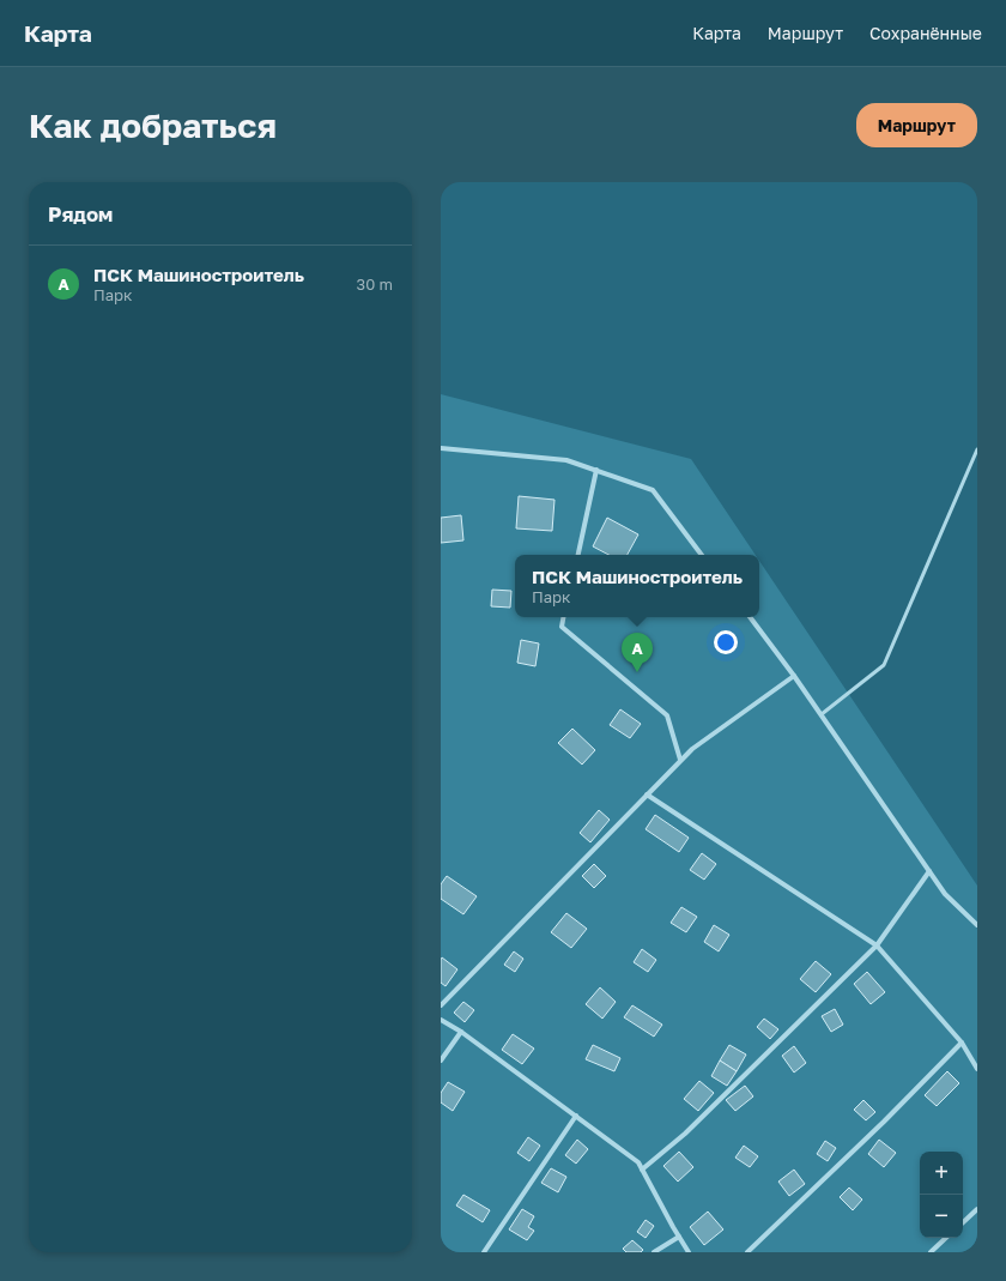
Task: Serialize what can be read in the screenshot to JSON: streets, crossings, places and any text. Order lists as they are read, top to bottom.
{
  "page": {
    "header": "Карта",
    "nav": ["Карта", "Маршрут", "Сохранённые"],
    "buttons": "Маршрут",
    "title": "Как добраться",
    "heading": "Рядом",
    "list": [
      {
        "mark": "A",
        "name": "ПСК Машиностроитель",
        "note": "Парк",
        "value": "30 m"
      }
    ],
    "popup": ["ПСК Машиностроитель", "Парк"],
    "pins": "A",
    "map_buttons": ["+", "−"]
  }
}
